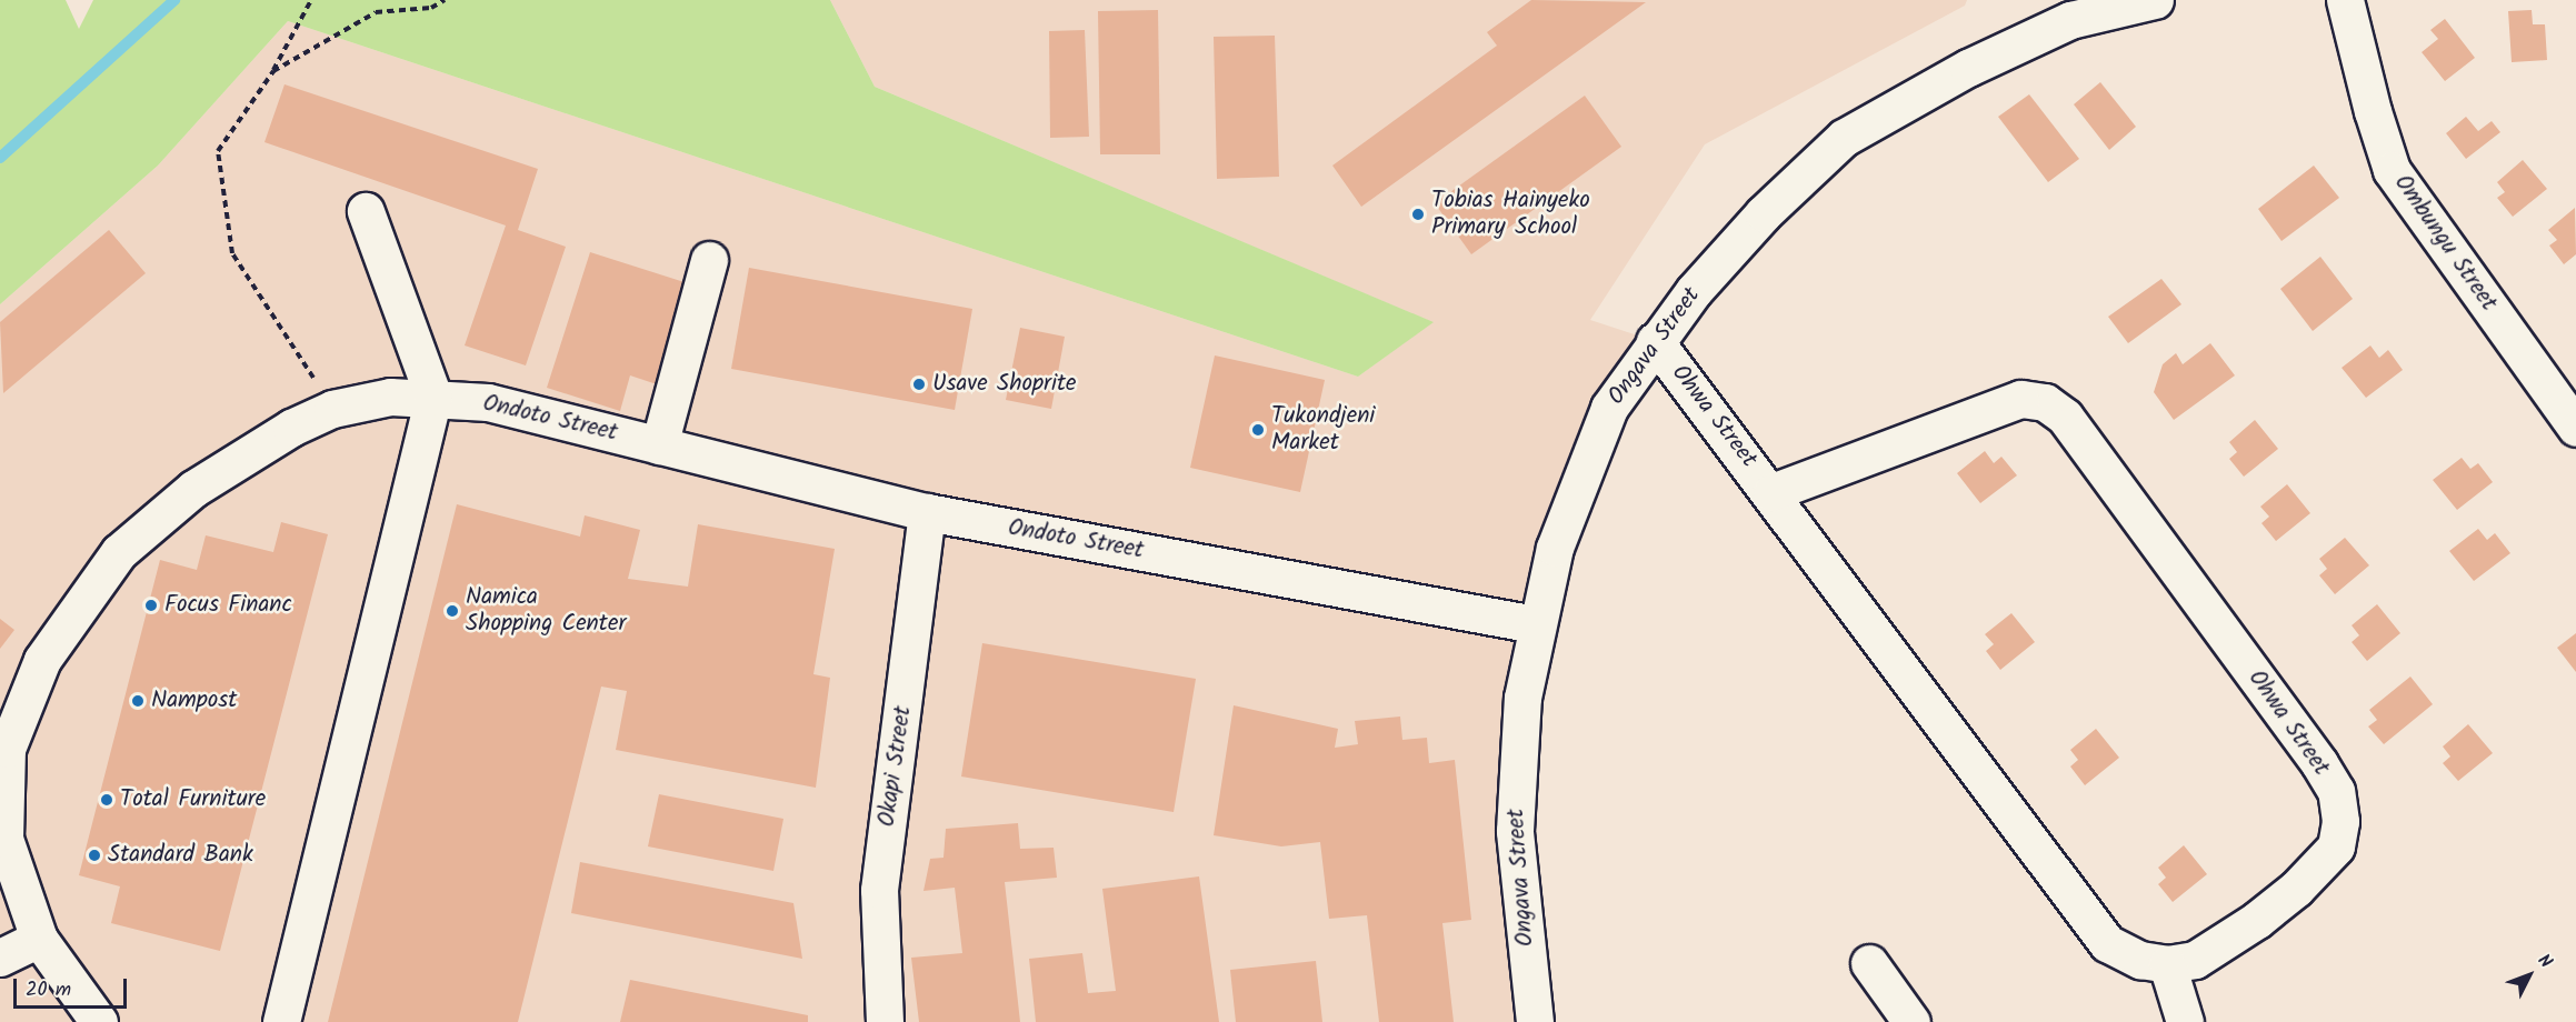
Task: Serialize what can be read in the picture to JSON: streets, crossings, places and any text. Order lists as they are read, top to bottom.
{
  "streets": {
    "street": [
      "Ombungu Street",
      "Ongava Street",
      "Ohwa Street",
      "Ondoto Street",
      "Okapi Street"
    ]
  },
  "crossings": [
    ["Ongava Street", "Ohwa Street"],
    ["Ongava Street", "Ondoto Street"],
    ["Ondoto Street", "Okapi Street"]
  ],
  "places": [
    "Tobias Hainyeko Primary School",
    "Usave Shoprite",
    "Tukondjeni Market",
    "Focus Financ",
    "Namica Shopping Center",
    "Nampost",
    "Total Furniture",
    "Standard Bank"
  ],
  "scale_bar": "20 m",
  "north": "top right"
}
